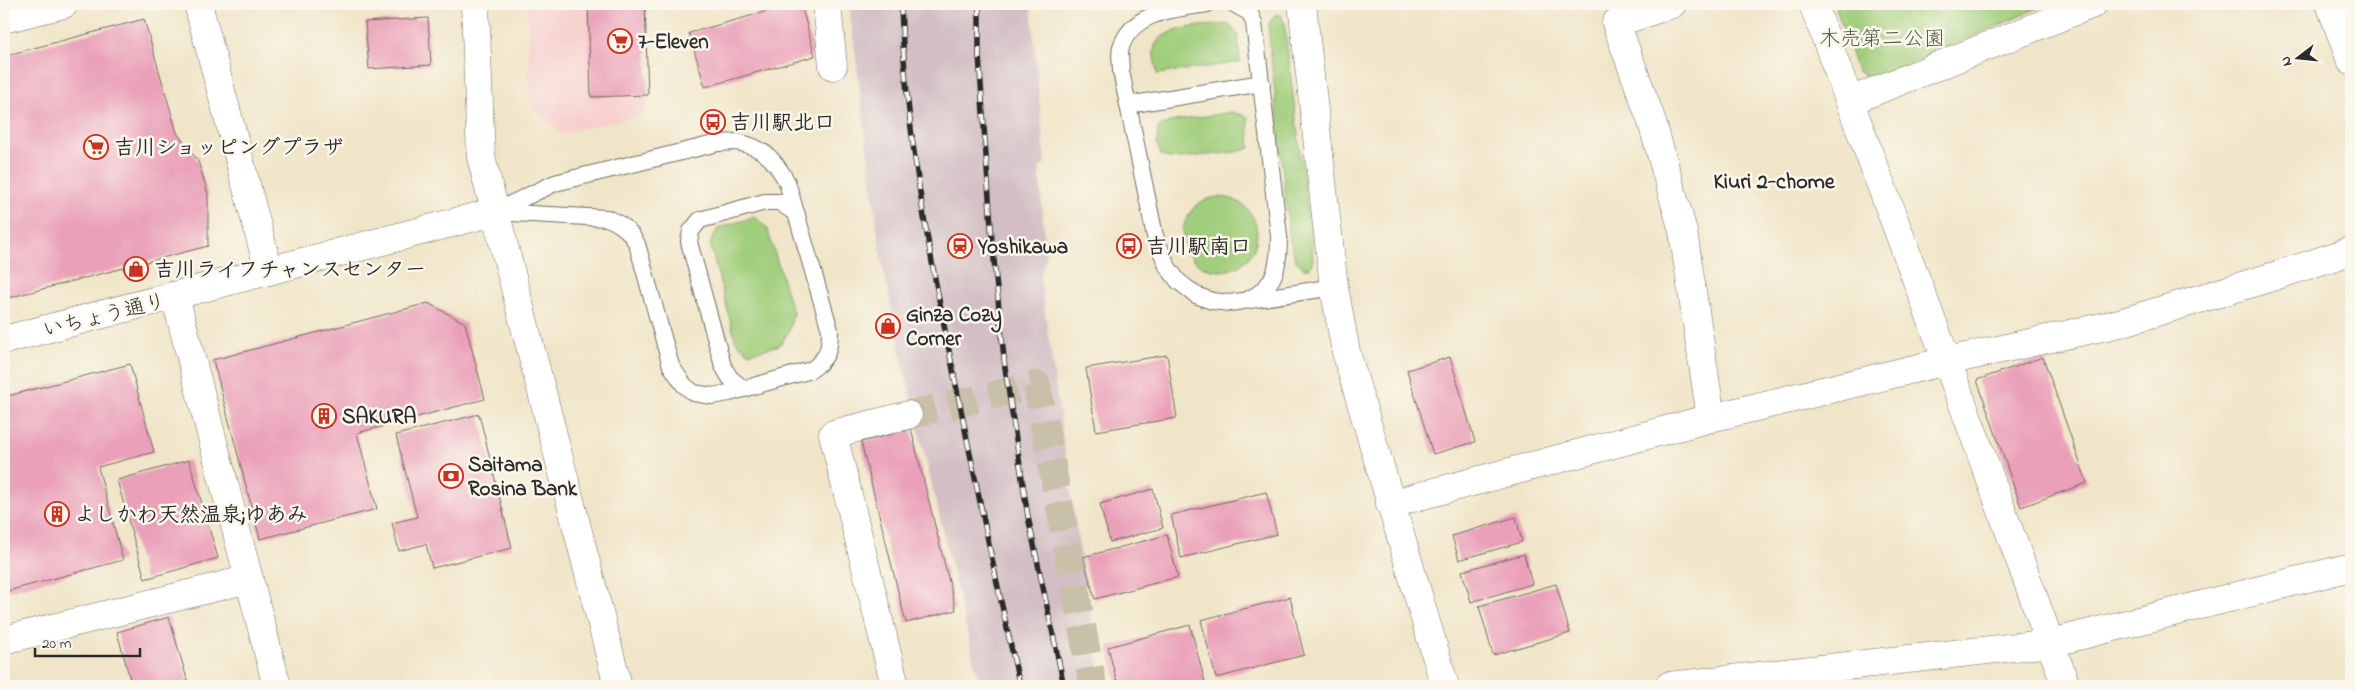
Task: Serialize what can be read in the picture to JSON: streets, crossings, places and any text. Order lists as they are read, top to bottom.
{
  "streets": {
    "street": ["いちょう通り"]
  },
  "districts": ["Kiuri 2-chome"],
  "parks": ["木売第二公園"],
  "places": {
    "supermarket": ["7-Eleven", "吉川ショッピングプラザ"],
    "bus stop": ["吉川駅北口", "吉川駅南口"],
    "station": ["Yoshikawa"],
    "shop": ["吉川ライフチャンスセンター", "Ginza Cozy Corner"],
    "building": ["SAKURA", "よしかわ天然温泉;ゆあみ"],
    "bank": ["Saitama Rosina Bank"]
  },
  "scale_bar": "20 m",
  "north": "left"
}
